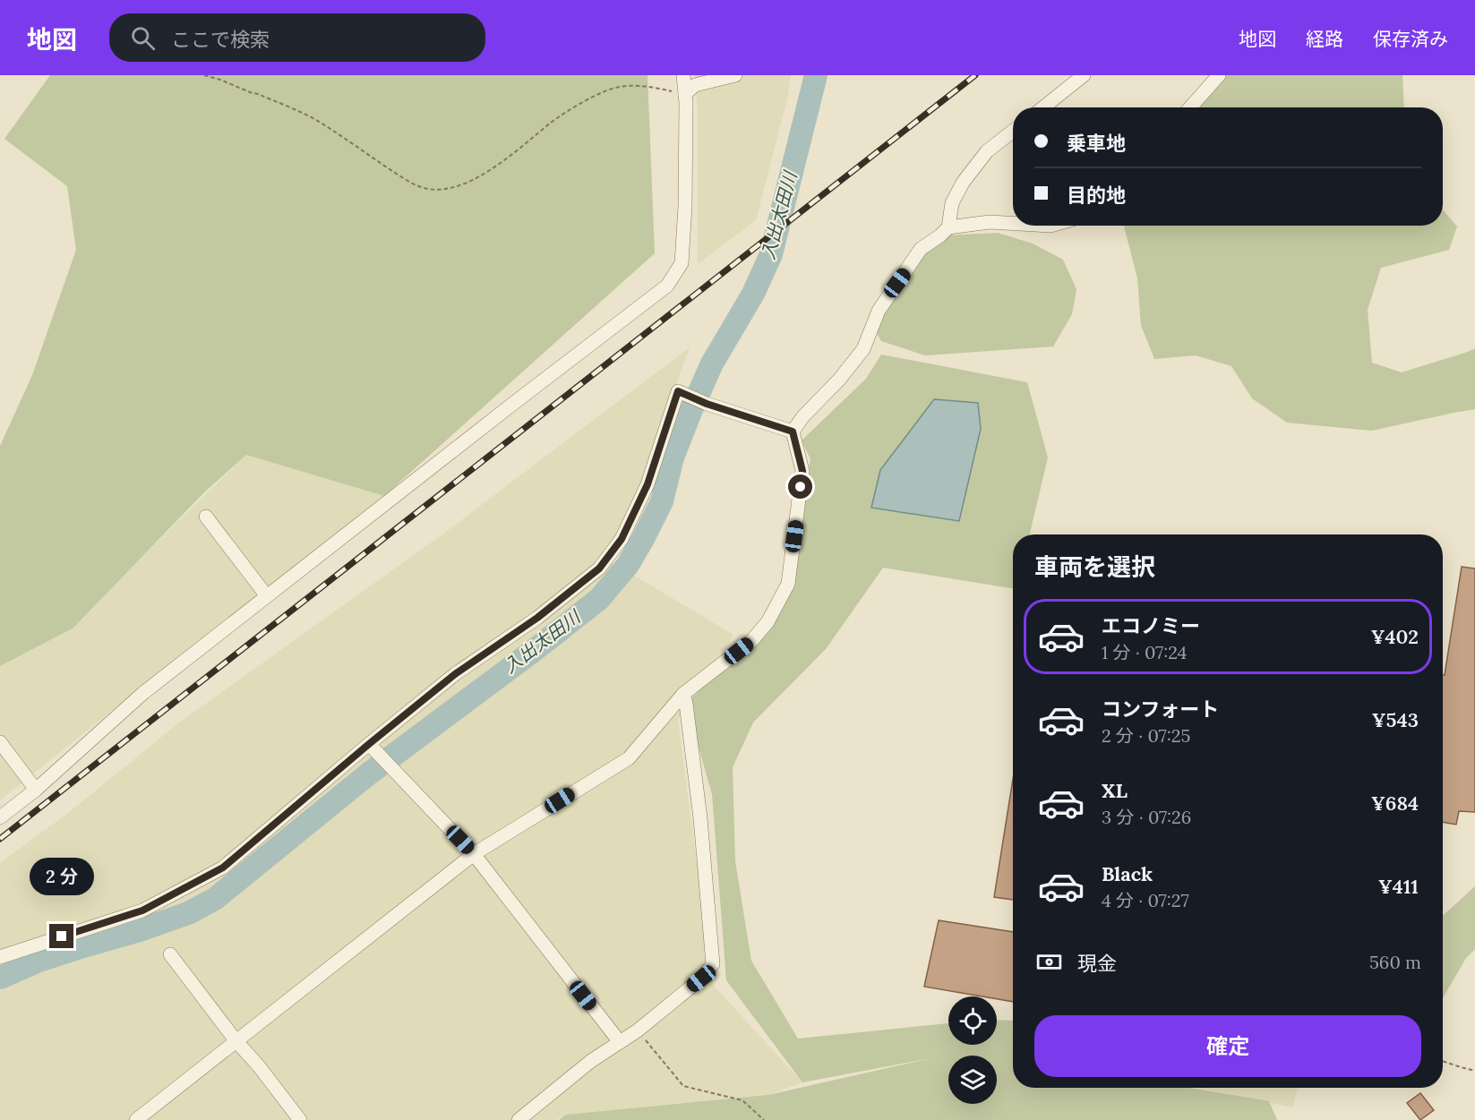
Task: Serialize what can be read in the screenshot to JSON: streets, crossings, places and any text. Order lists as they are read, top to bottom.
{
  "water": ["入出太田川"],
  "page": {
    "header": "地図",
    "search": "ここで検索",
    "nav": ["地図", "経路", "保存済み"],
    "banner": ["乗車地", "目的地"],
    "heading": "車両を選択",
    "list": [
      {
        "name": "エコノミー",
        "note": "1 分 · 07:24",
        "value": "¥402"
      },
      {
        "name": "コンフォート",
        "note": "2 分 · 07:25",
        "value": "¥543"
      },
      {
        "name": "XL",
        "note": "3 分 · 07:26",
        "value": "¥684"
      },
      {
        "name": "Black",
        "note": "4 分 · 07:27",
        "value": "¥411"
      }
    ],
    "bubble": "2 分",
    "pay": ["現金", "560 m"],
    "buttons": "確定"
  }
}
